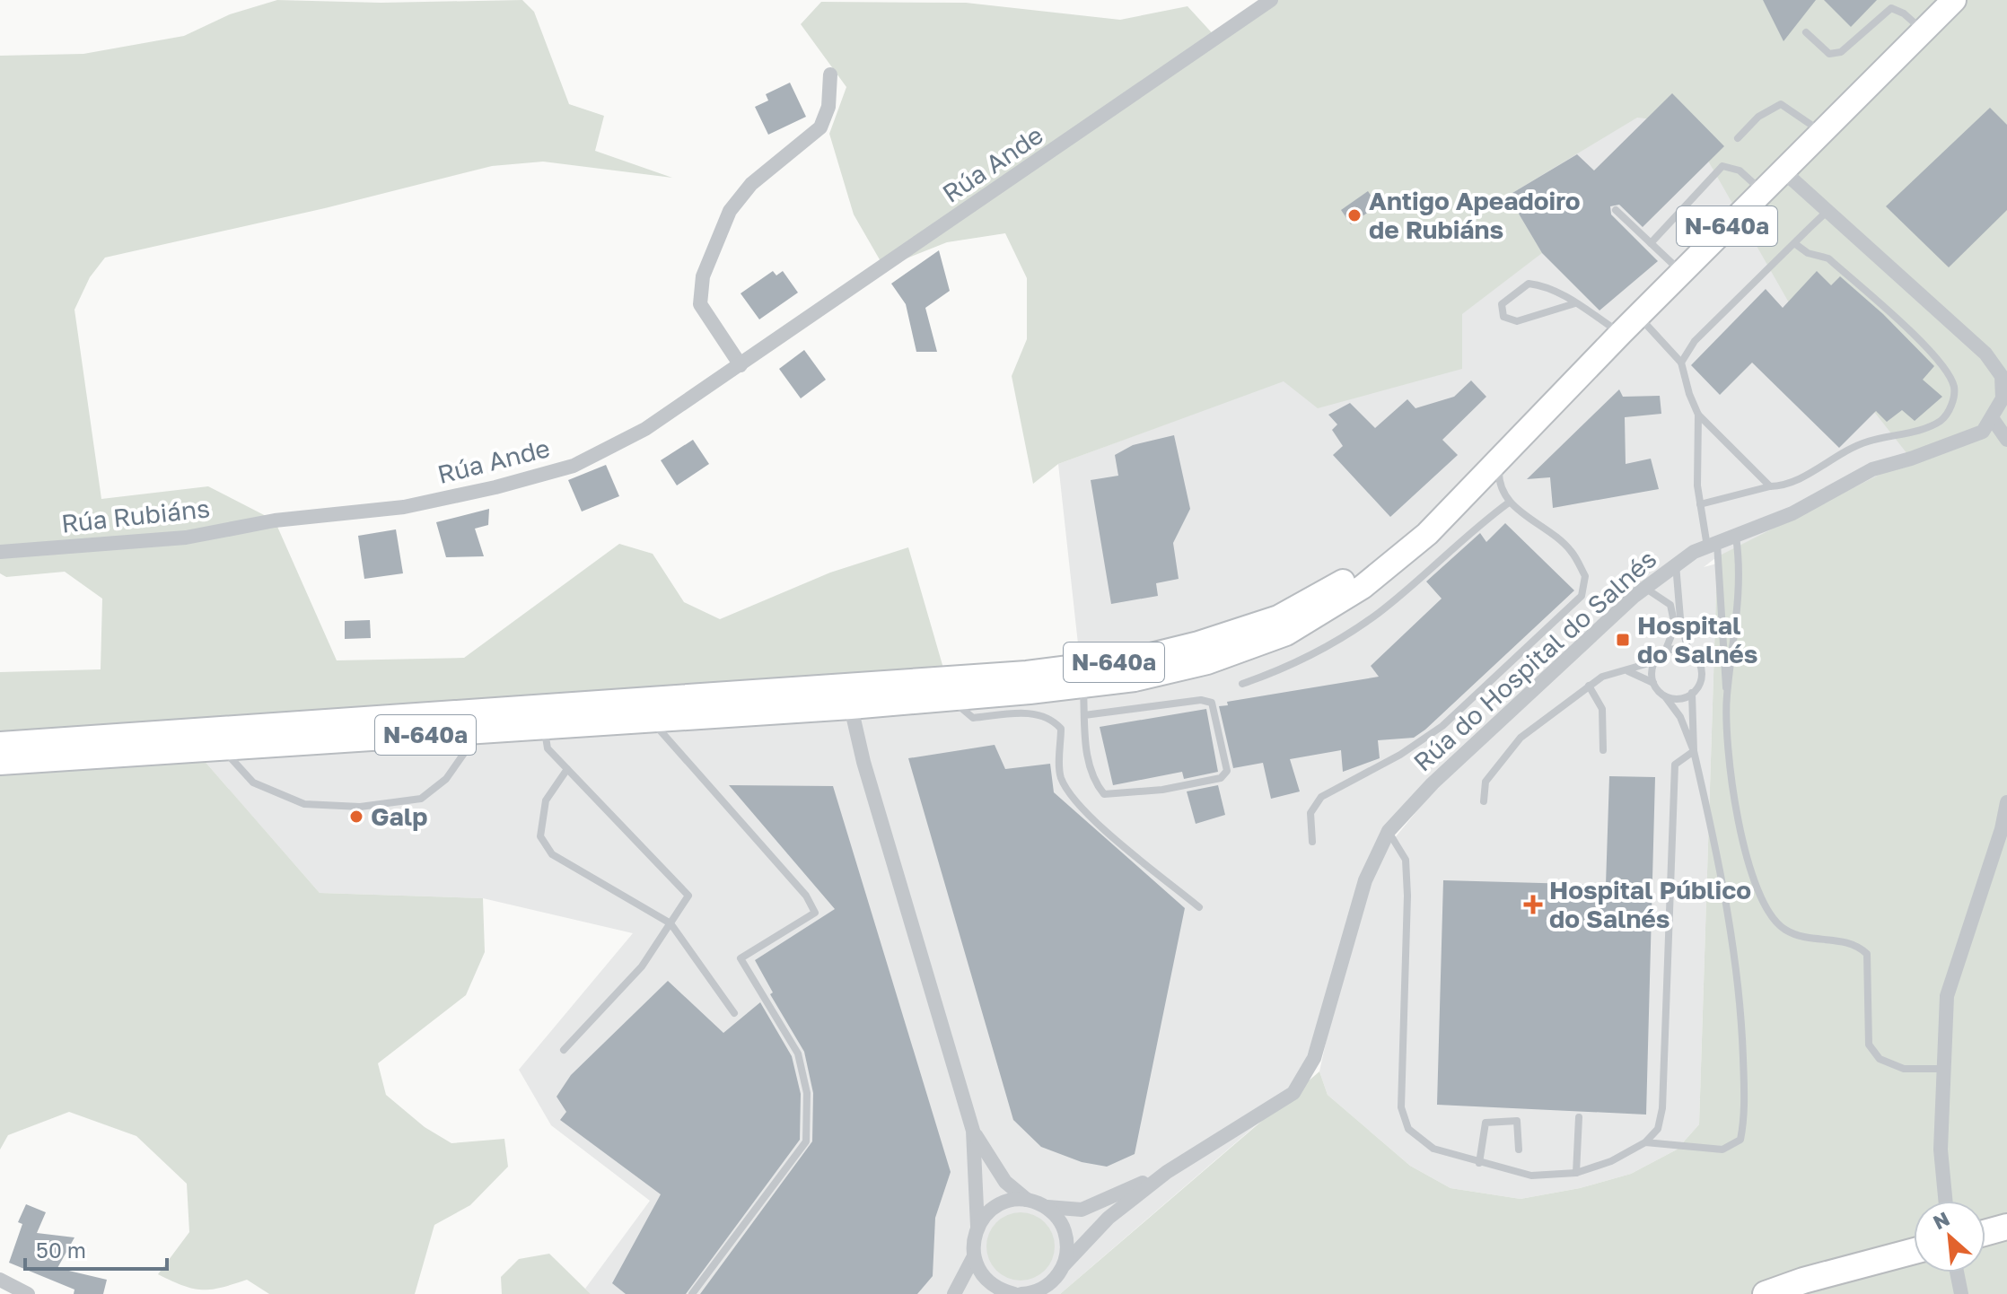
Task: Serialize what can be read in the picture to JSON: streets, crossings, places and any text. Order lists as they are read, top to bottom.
{
  "streets": {
    "main road": ["N-640a"],
    "street": ["Rúa Ande", "Rúa Rubiáns", "Rúa do Hospital do Salnés"]
  },
  "crossings": [
    ["Rúa Ande", "Rúa Rubiáns"]
  ],
  "places": {
    "other": ["Antigo Apeadoiro de Rubiáns", "Galp"],
    "transit": ["Hospital do Salnés"],
    "health": ["Hospital Público do Salnés"]
  },
  "scale_bar": "50 m",
  "north": "top left"
}
